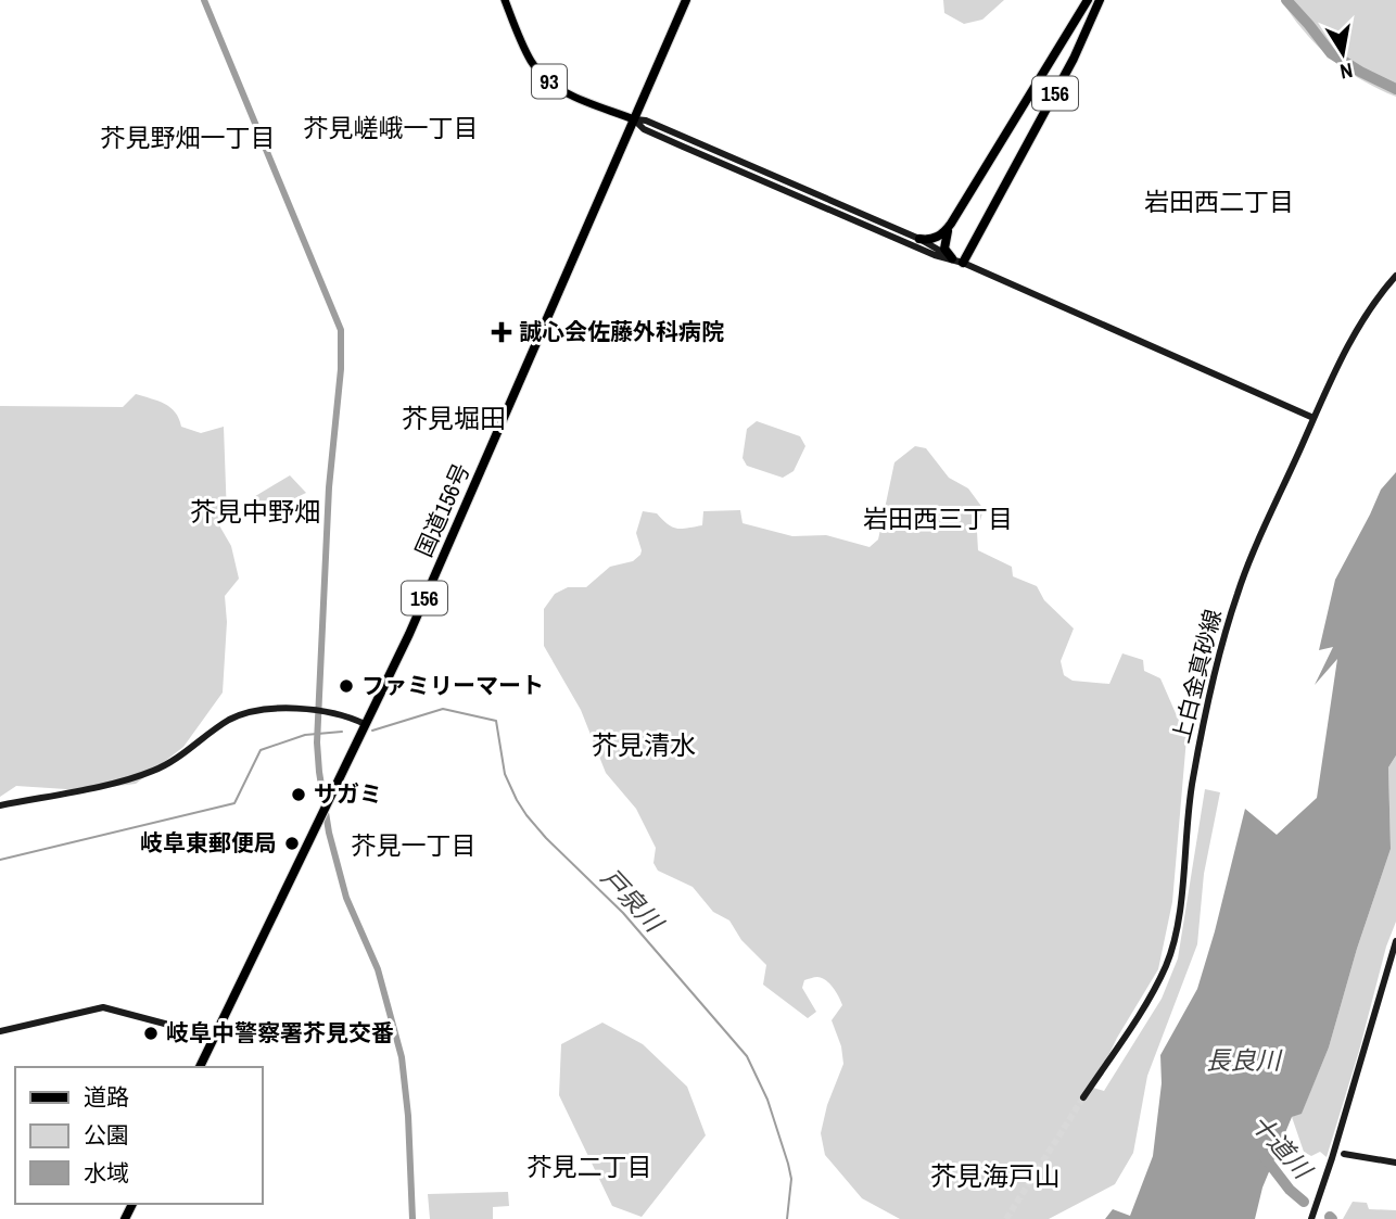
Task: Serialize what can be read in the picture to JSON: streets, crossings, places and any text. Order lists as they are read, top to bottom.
{
  "streets": {
    "highway": ["156", "国道156号"],
    "main road": ["93"],
    "street": ["上白金真砂線"]
  },
  "crossings": [
    ["93", "国道156号"]
  ],
  "districts": [
    "芥見嵯峨一丁目",
    "芥見野畑一丁目",
    "岩田西二丁目",
    "芥見堀田",
    "芥見中野畑",
    "岩田西三丁目",
    "芥見清水",
    "芥見一丁目",
    "芥見二丁目",
    "芥見海戸山"
  ],
  "water": ["戸泉川", "長良川", "十道川"],
  "places": {
    "health": ["誠心会佐藤外科病院"],
    "other": [
      "ファミリーマート",
      "サガミ",
      "岐阜東郵便局",
      "岐阜中警察署芥見交番"
    ]
  },
  "legend": ["道路", "公園", "水域"],
  "north": "bottom"
}
